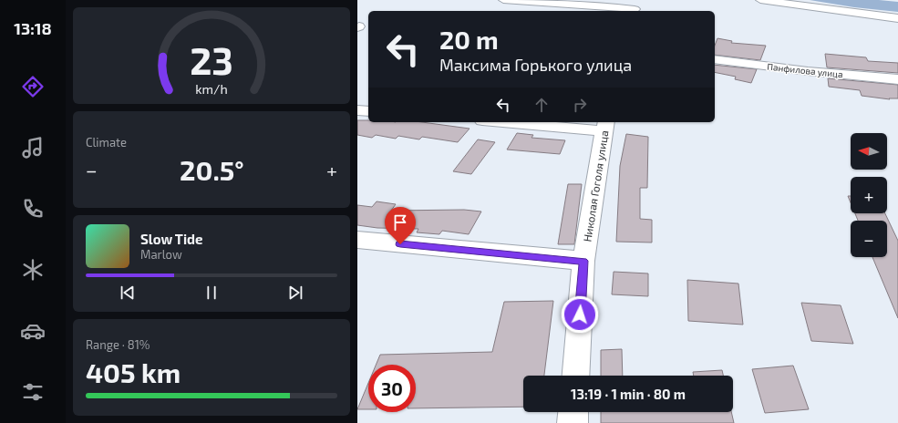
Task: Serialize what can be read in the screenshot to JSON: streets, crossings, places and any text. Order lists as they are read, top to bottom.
{
  "streets": {
    "street": ["Панфилова улица", "Николая Гоголя улица"]
  },
  "north": "left",
  "page": {
    "tabs": "13:18",
    "turn": ["20 m", "Максима Горького улица"],
    "tile": [
      "Climate",
      ["Range · 81%", "405 km"]
    ],
    "map_buttons": ["+", "−"],
    "heat": ["−", "20.5°", "+"],
    "song": ["Slow Tide", "Marlow"],
    "limit": "30",
    "trip": "13:19 · 1 min · 80 m",
    "gauge": ["23", "km/h"]
  }
}
